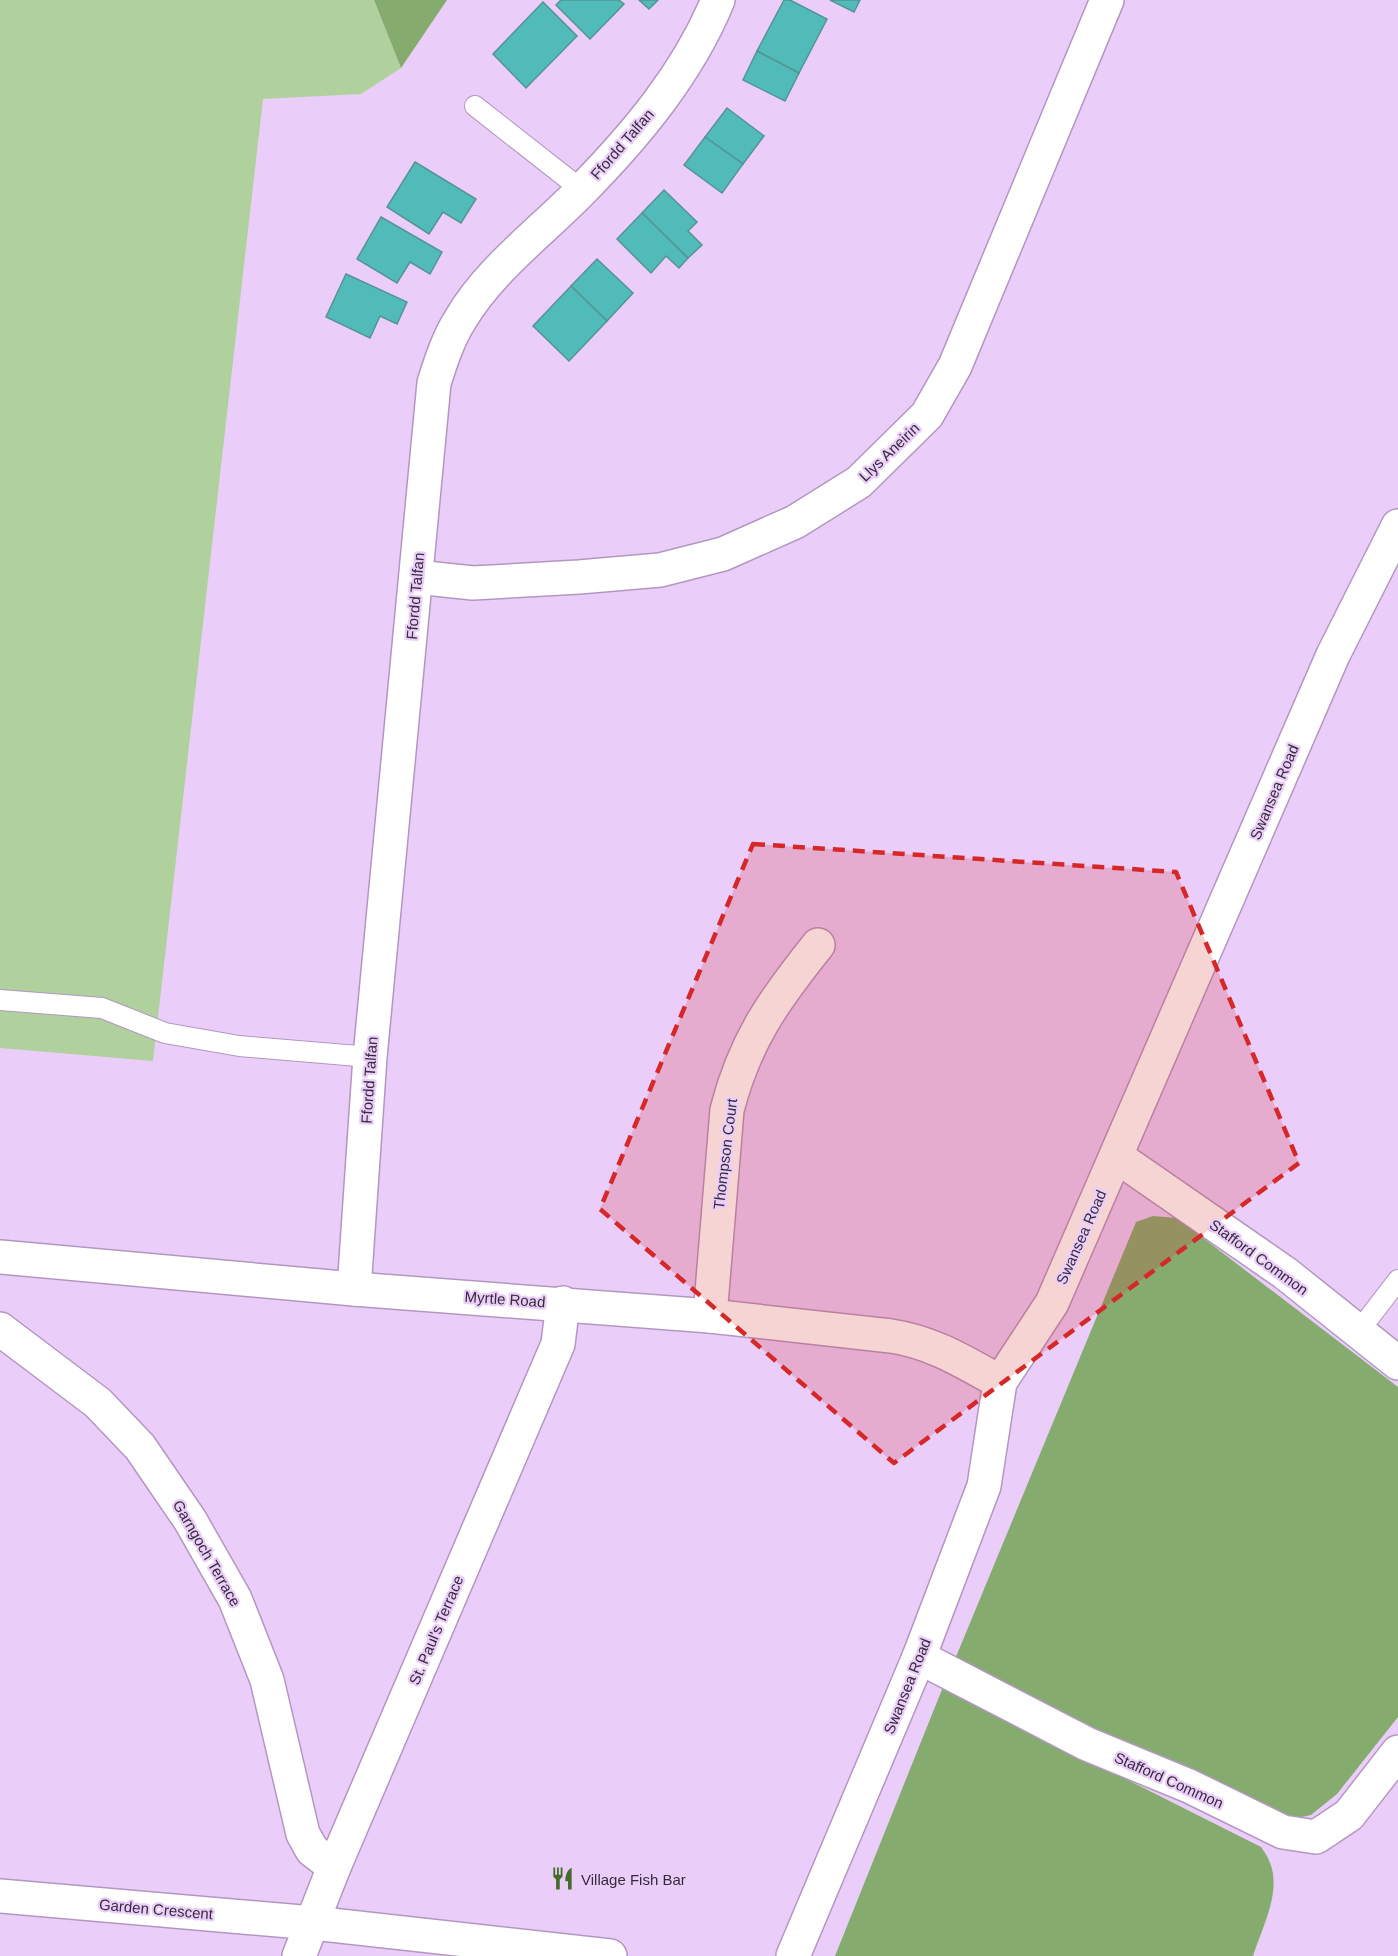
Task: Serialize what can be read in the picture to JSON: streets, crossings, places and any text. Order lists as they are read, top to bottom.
{
  "streets": {
    "street": [
      "Ffordd Talfan",
      "Llys Aneirin",
      "Swansea Road",
      "Thompson Court",
      "Stafford Common",
      "Myrtle Road",
      "Garngoch Terrace",
      "St. Paul's Terrace",
      "Garden Crescent"
    ]
  },
  "crossings": [
    ["Ffordd Talfan", "Llys Aneirin"],
    ["Ffordd Talfan", "Myrtle Road"],
    ["Swansea Road", "Stafford Common"],
    ["Swansea Road", "Myrtle Road"],
    ["Thompson Court", "Myrtle Road"],
    ["Myrtle Road", "St. Paul's Terrace"],
    ["Garngoch Terrace", "St. Paul's Terrace"],
    ["St. Paul's Terrace", "Garden Crescent"]
  ],
  "places": {
    "restaurant": ["Village Fish Bar"]
  }
}
